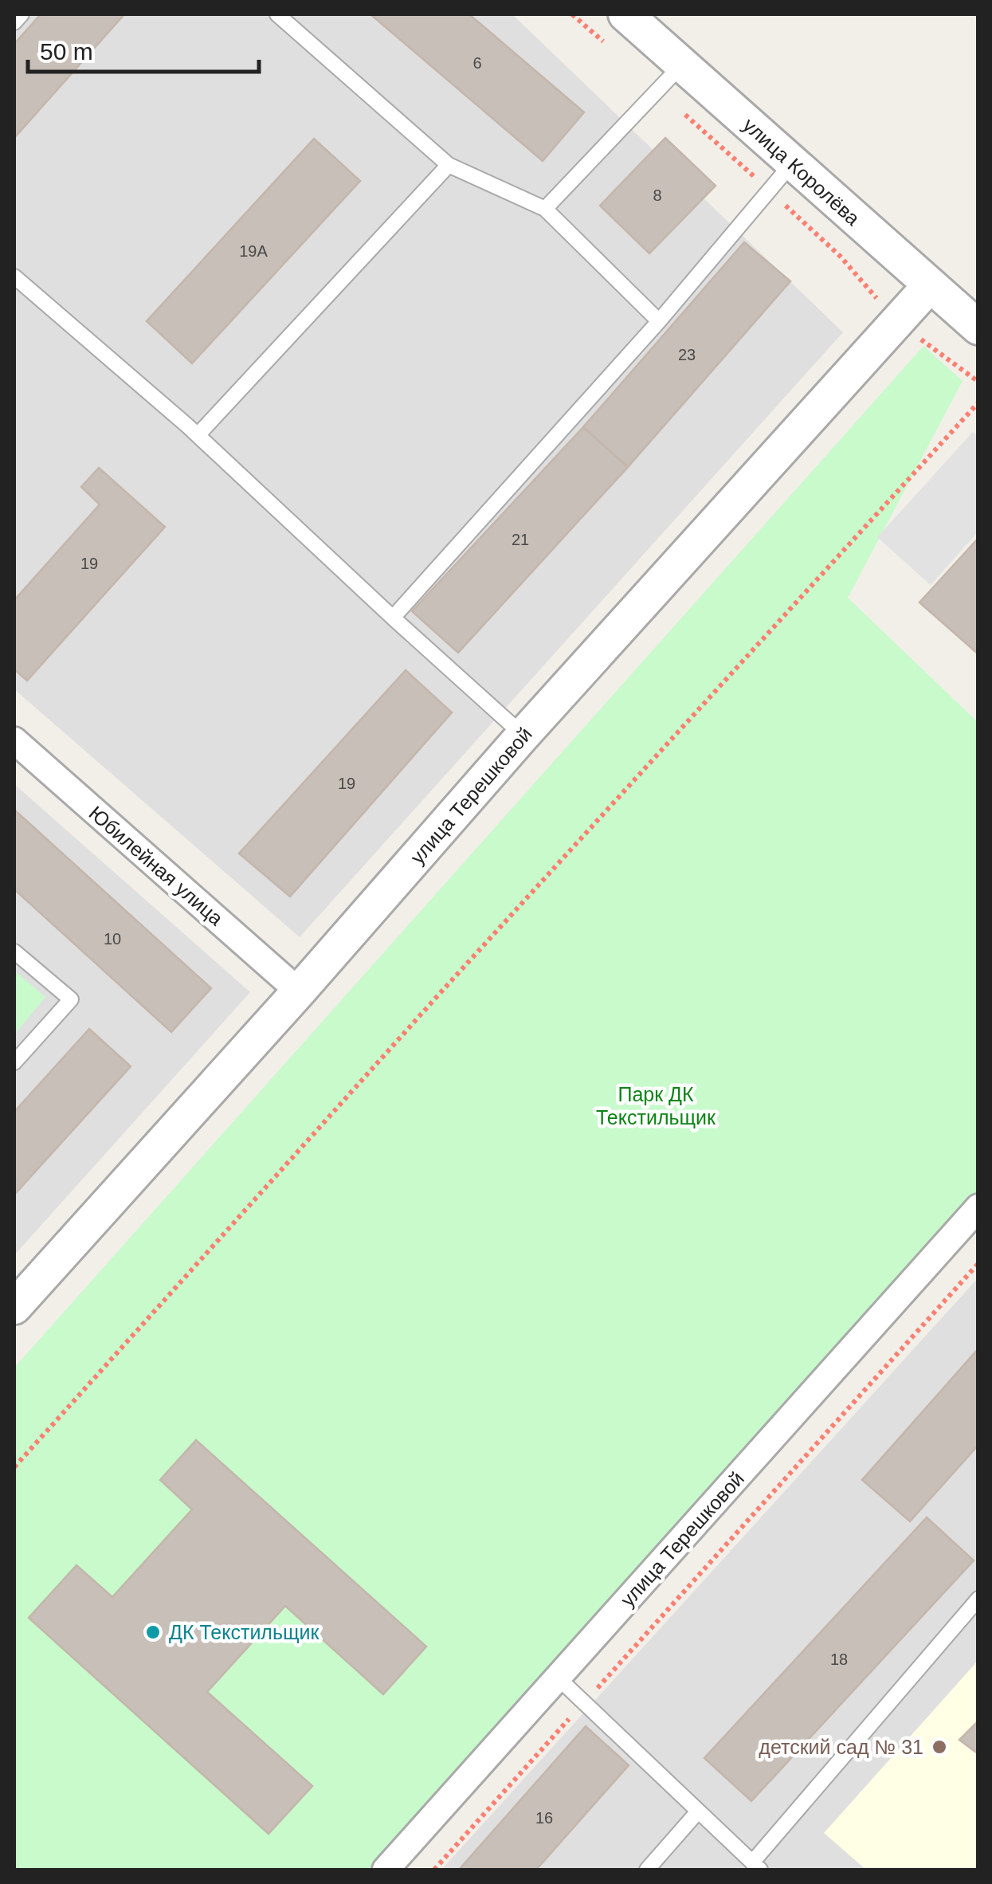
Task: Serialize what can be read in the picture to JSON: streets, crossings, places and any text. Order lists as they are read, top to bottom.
{
  "streets": {
    "street": ["улица Королёва", "улица Терешковой", "Юбилейная улица"]
  },
  "crossings": [
    ["улица Королёва", "улица Терешковой"],
    ["улица Терешковой", "Юбилейная улица"]
  ],
  "parks": ["Парк ДК Текстильщик"],
  "places": ["ДК Текстильщик", "детский сад № 31"],
  "house_numbers": [
    "6",
    "8",
    "19А",
    "23",
    "21",
    "19",
    "19",
    "10",
    "18",
    "16"
  ],
  "scale_bar": "50 m"
}
